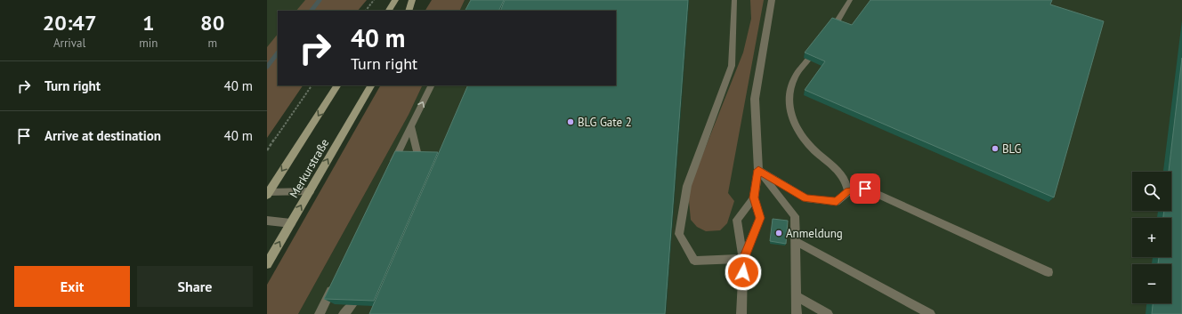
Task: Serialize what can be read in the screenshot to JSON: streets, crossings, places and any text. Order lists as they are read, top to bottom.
{
  "streets": {
    "street": ["Merkurstraße"]
  },
  "places": ["BLG Gate 2", "BLG", "Anmeldung"],
  "page": {
    "eta": [
      "20:47",
      "Arrival",
      "1",
      "min",
      "80",
      "m"
    ],
    "turn": ["40 m", "Turn right"],
    "list": [
      {
        "name": "Turn right",
        "value": "40 m"
      },
      {
        "name": "Arrive at destination",
        "value": "40 m"
      }
    ],
    "map_buttons": ["+", "−"],
    "buttons": ["Exit", "Share"]
  }
}
